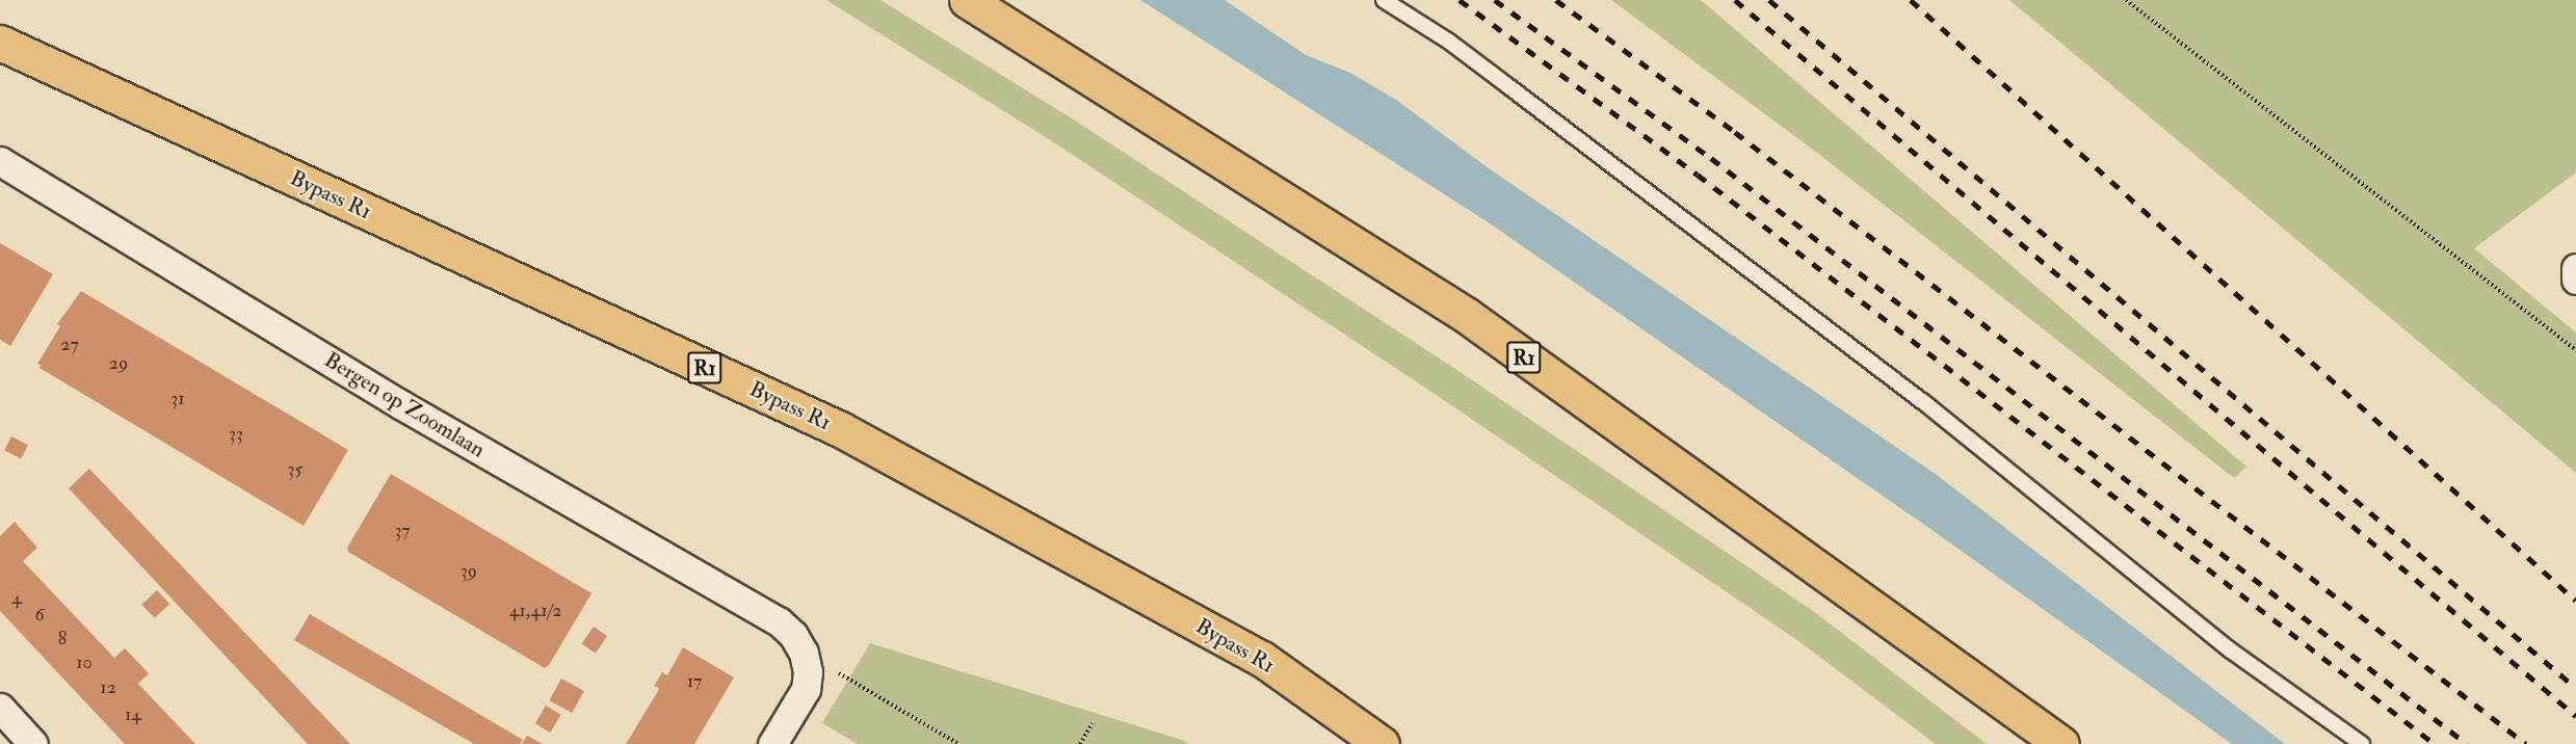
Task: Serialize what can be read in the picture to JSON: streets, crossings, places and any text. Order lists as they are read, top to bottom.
{
  "streets": {
    "highway": ["Bypass R1", "R1"],
    "street": ["Bergen op Zoomlaan"]
  },
  "house_numbers": [
    "27",
    "29",
    "31",
    "33",
    "35",
    "37",
    "39",
    "4",
    "41,41/2",
    "6",
    "8",
    "10",
    "17",
    "12",
    "14"
  ]
}
